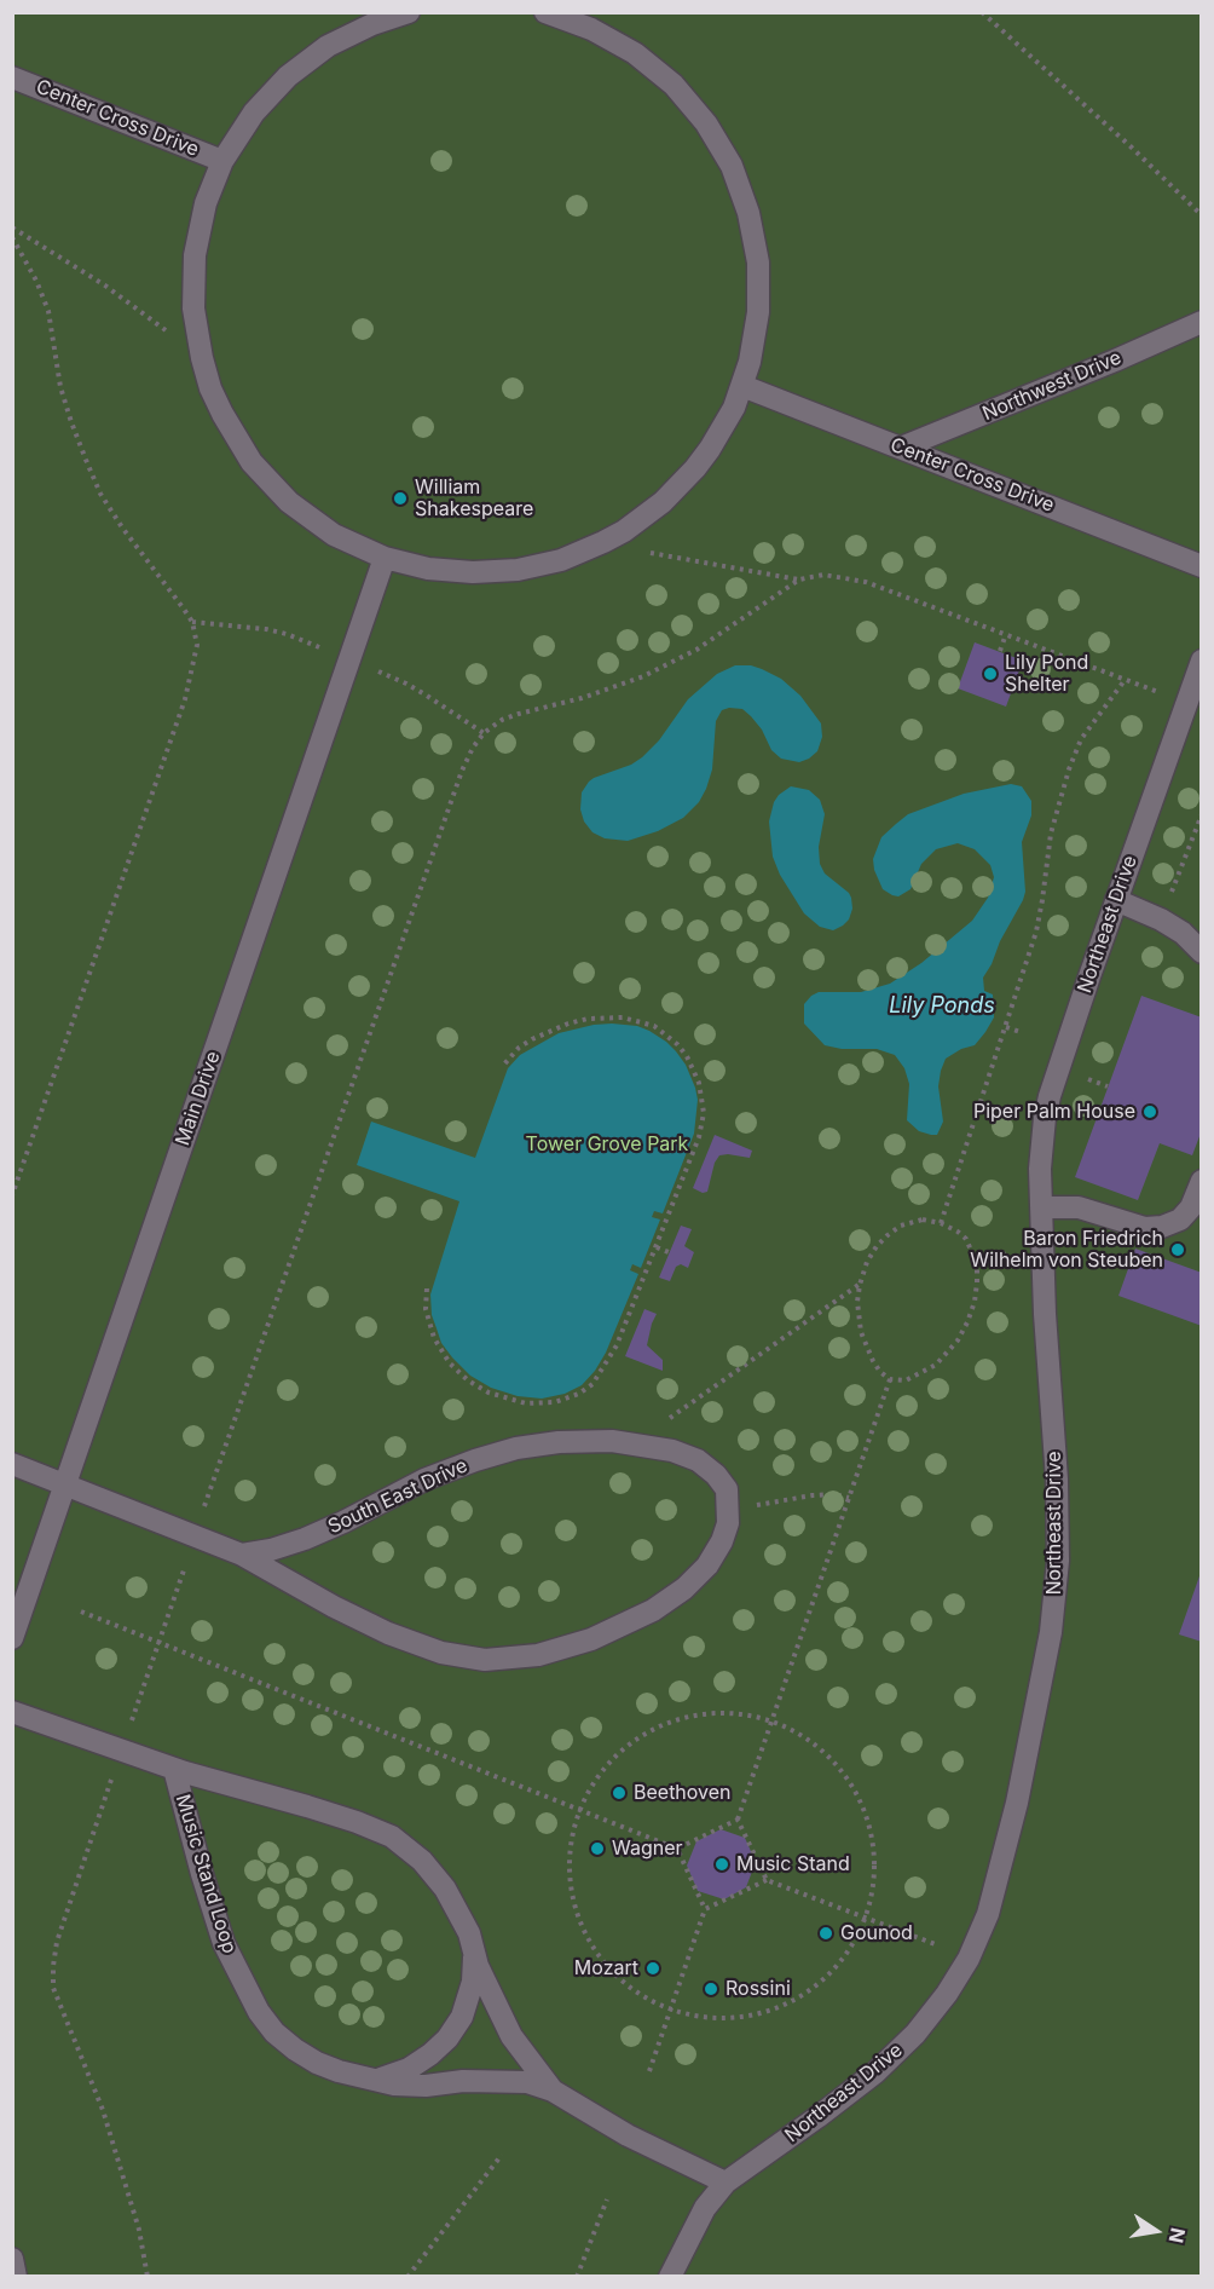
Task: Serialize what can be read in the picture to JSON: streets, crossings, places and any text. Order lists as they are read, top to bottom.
{
  "streets": {
    "street": [
      "Center Cross Drive",
      "Northwest Drive",
      "Northeast Drive",
      "Main Drive",
      "South East Drive",
      "Music Stand Loop"
    ]
  },
  "crossings": [
    ["Center Cross Drive", "Northwest Drive"],
    ["Center Cross Drive", "Main Drive"],
    ["Northeast Drive", "Music Stand Loop"],
    ["Main Drive", "South East Drive"]
  ],
  "water": ["Lily Ponds"],
  "parks": ["Tower Grove Park"],
  "places": [
    "William Shakespeare",
    "Lily Pond Shelter",
    "Piper Palm House",
    "Baron Friedrich Wilhelm von Steuben",
    "Beethoven",
    "Wagner",
    "Music Stand",
    "Gounod",
    "Mozart",
    "Rossini"
  ],
  "north": "right"
}
